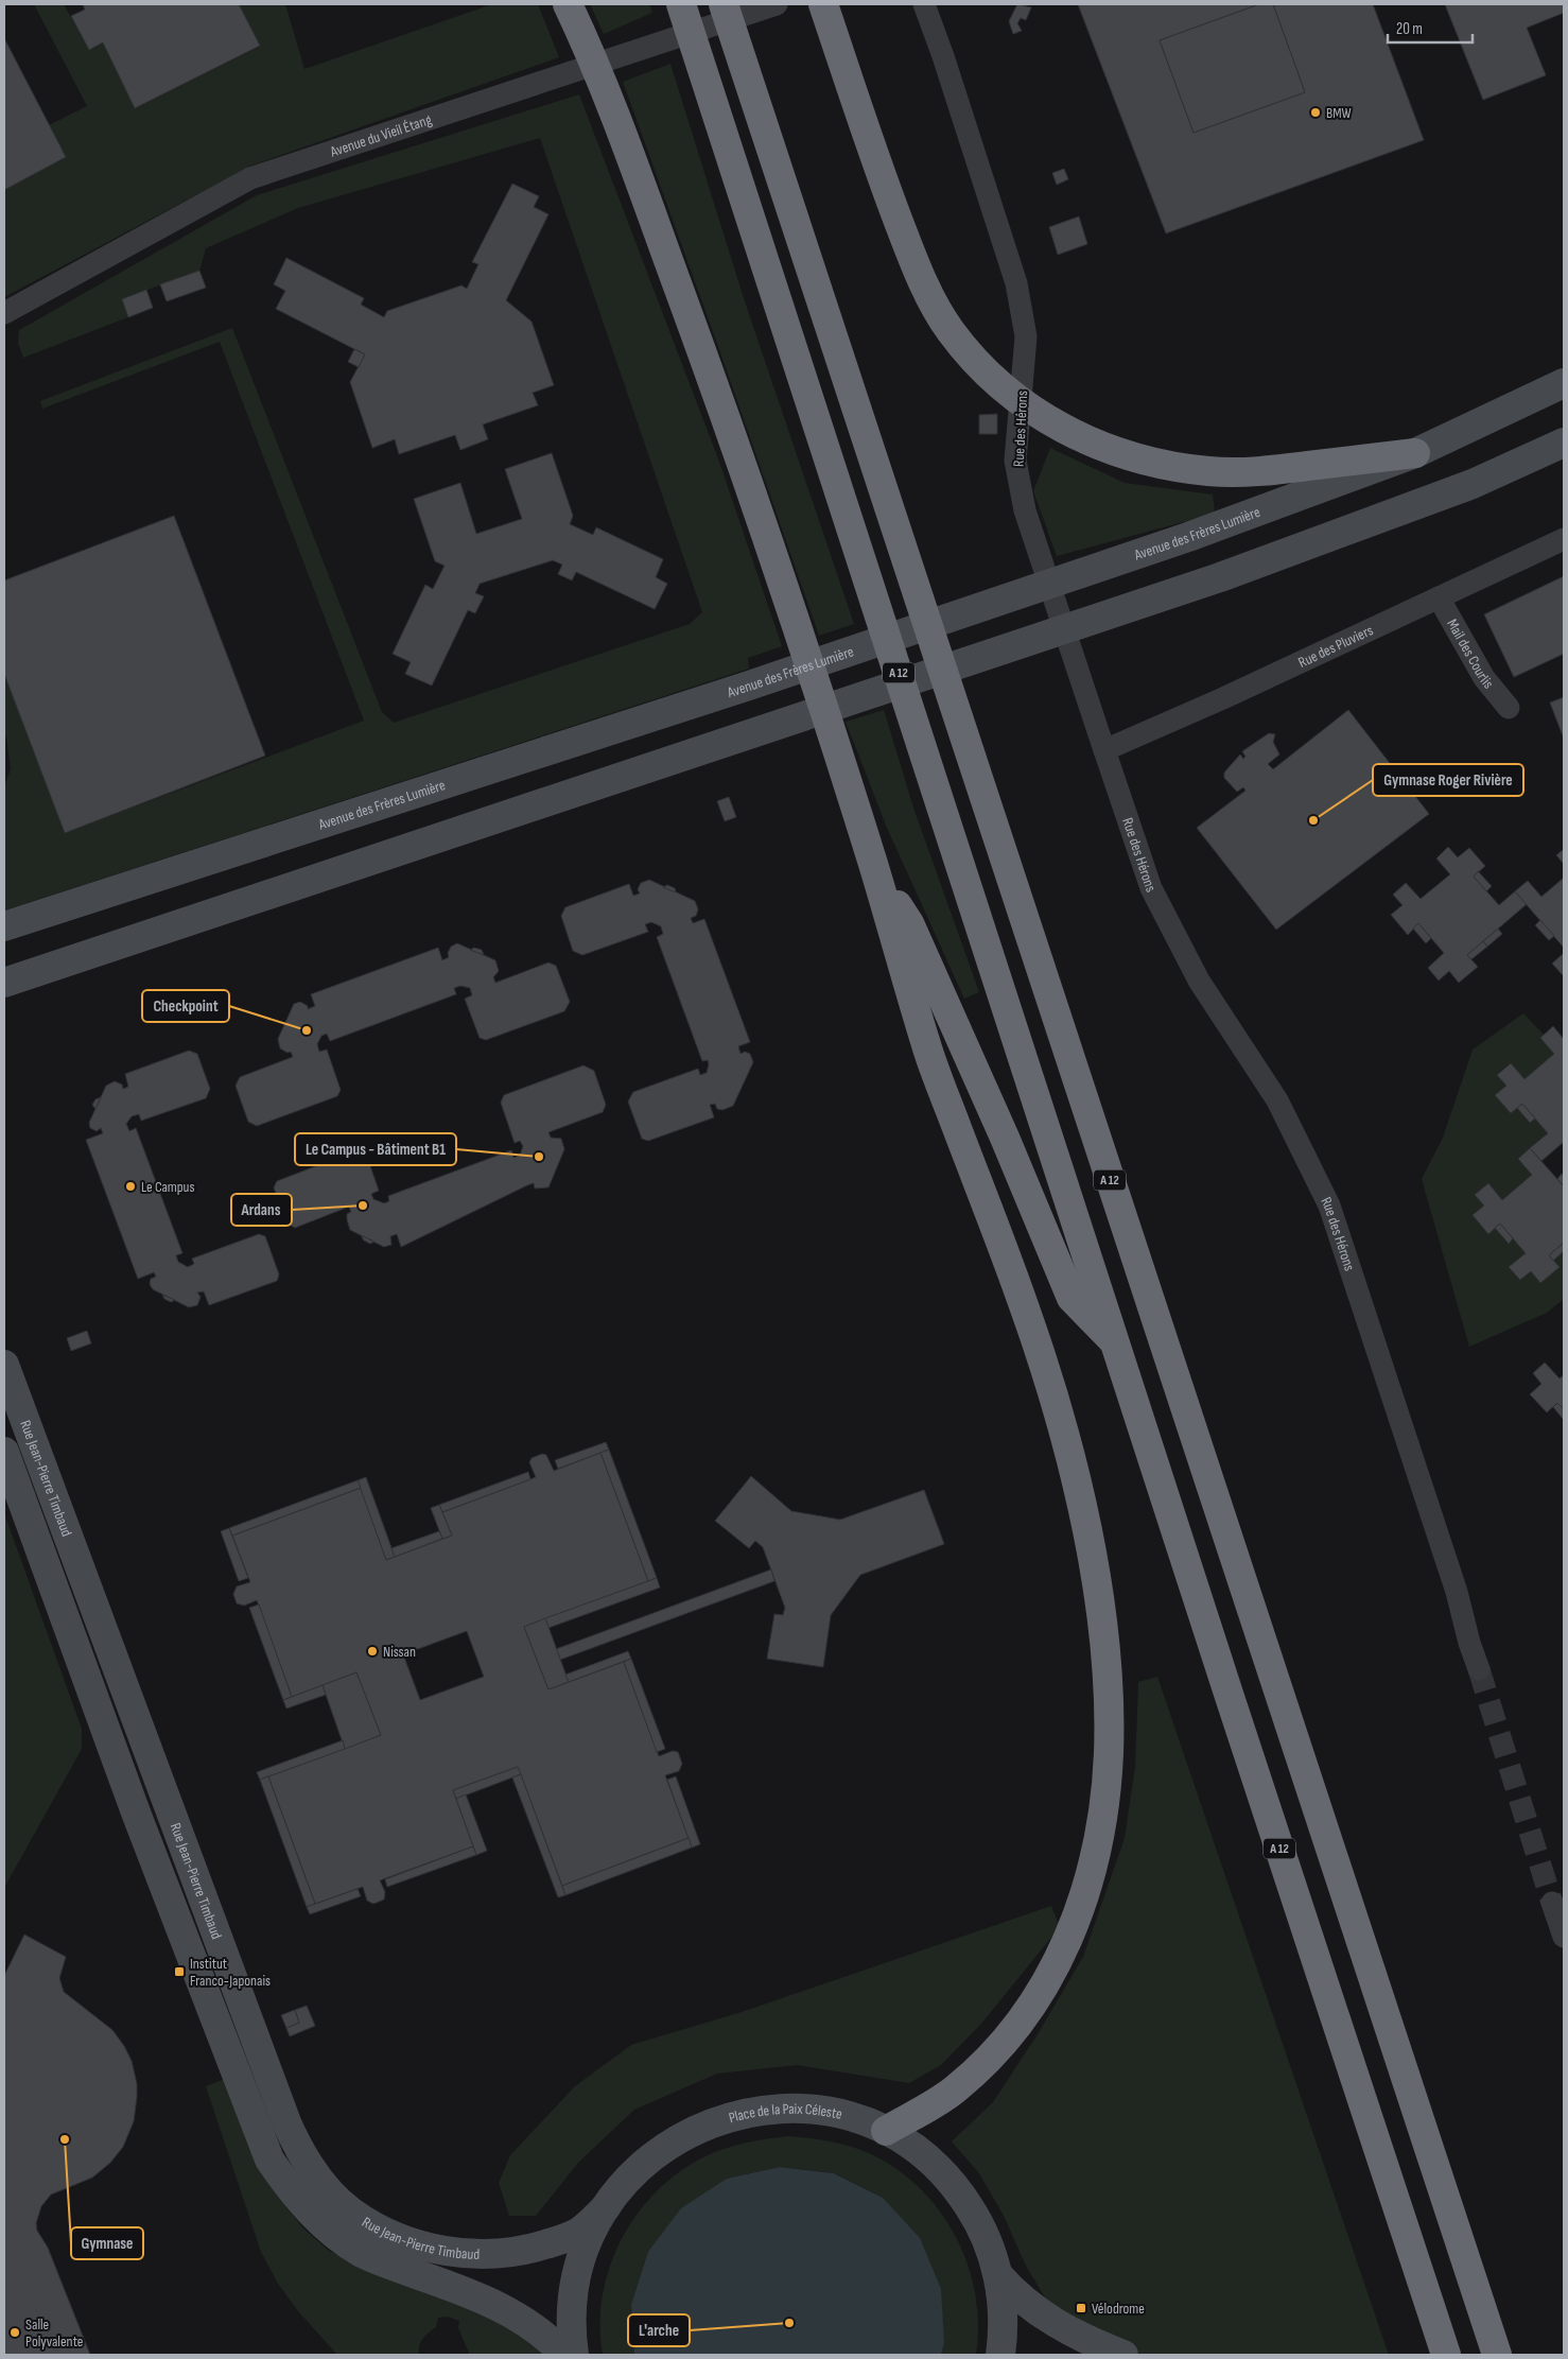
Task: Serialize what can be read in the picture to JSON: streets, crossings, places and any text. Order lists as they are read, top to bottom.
{
  "streets": {
    "highway": ["A 12"],
    "main road": ["Avenue des Frères Lumière", "Rue Jean-Pierre Timbaud", "Place de la Paix Céleste"],
    "street": [
      "Avenue du Vieil Étang",
      "Rue des Hérons",
      "Rue des Pluviers",
      "Mail des Courlis"
    ]
  },
  "crossings": [
    ["Rue des Hérons", "Rue des Pluviers"],
    ["Rue des Pluviers", "Mail des Courlis"],
    ["Rue Jean-Pierre Timbaud", "Place de la Paix Céleste"]
  ],
  "places": {
    "other": [
      "BMW",
      "Gymnase Roger Rivière",
      "Checkpoint",
      "Le Campus - Bâtiment B1",
      "Le Campus",
      "Ardans",
      "Nissan",
      "Gymnase",
      "L'arche",
      "Salle Polyvalente"
    ],
    "transit": ["Institut Franco-Japonais", "Vélodrome"]
  },
  "scale_bar": "20 m"
}
